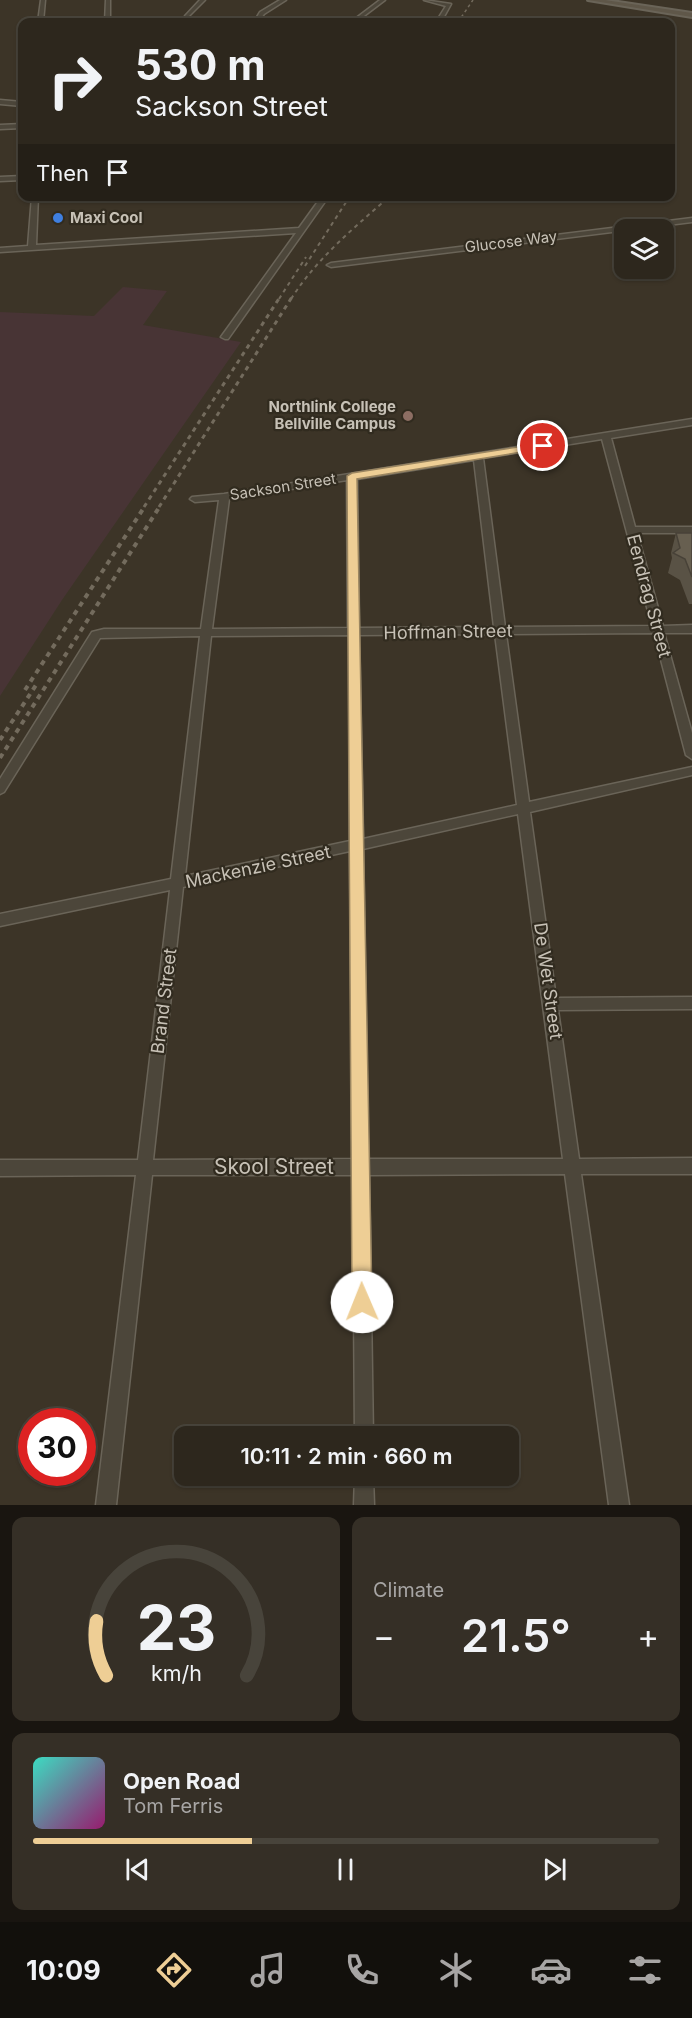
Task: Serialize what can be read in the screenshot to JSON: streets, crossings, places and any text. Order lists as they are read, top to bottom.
{
  "streets": {
    "street": [
      "Glucose Way",
      "Sackson Street",
      "Eendrag Street",
      "Hoffman Street",
      "Mackenzie Street",
      "De Wet Street",
      "Brand Street",
      "Skool Street"
    ]
  },
  "crossings": [
    ["Sackson Street", "Eendrag Street"],
    ["Sackson Street", "De Wet Street"],
    ["Sackson Street", "Brand Street"],
    ["Eendrag Street", "Hoffman Street"],
    ["Hoffman Street", "De Wet Street"],
    ["Hoffman Street", "Brand Street"],
    ["Mackenzie Street", "De Wet Street"],
    ["Mackenzie Street", "Brand Street"],
    ["De Wet Street", "Skool Street"],
    ["Brand Street", "Skool Street"]
  ],
  "places": ["Maxi Cool", "Northlink College Bellville Campus"],
  "page": {
    "turn": ["530 m", "Sackson Street"],
    "then": "Then",
    "limit": "30",
    "trip": "10:11 · 2 min · 660 m",
    "tile": "Climate",
    "heat": ["−", "21.5°", "+"],
    "song": ["Open Road", "Tom Ferris"],
    "tabs": "10:09",
    "gauge": ["23", "km/h"]
  }
}
